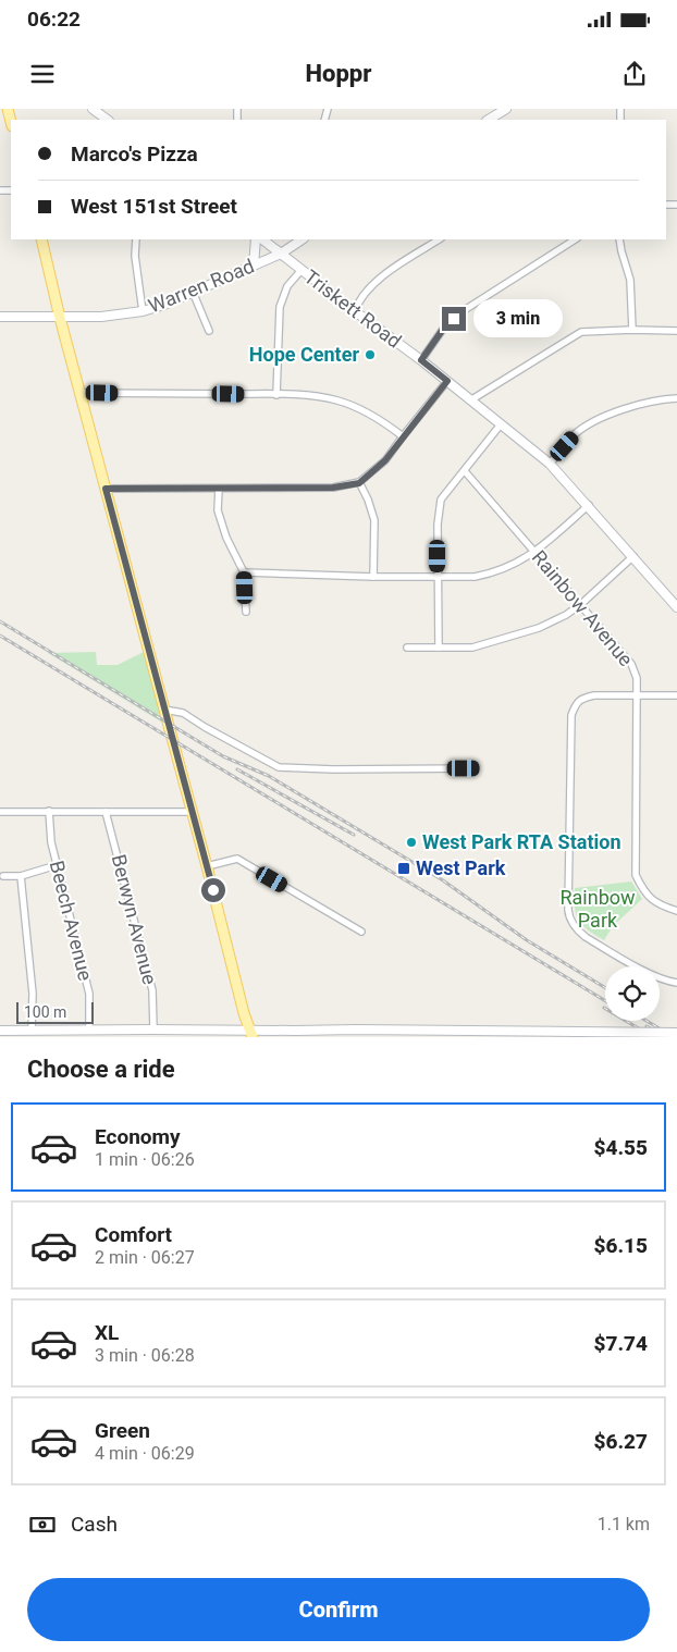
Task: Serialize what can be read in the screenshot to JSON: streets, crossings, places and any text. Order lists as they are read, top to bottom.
{
  "streets": {
    "main road": ["Warren Road", "Triskett Road"],
    "street": ["Rainbow Avenue", "Berwyn Avenue", "Beech Avenue"]
  },
  "crossings": [
    ["Warren Road", "Triskett Road"]
  ],
  "parks": ["Rainbow Park"],
  "places": {
    "other": ["Hope Center", "West Park RTA Station"],
    "transit": ["West Park"]
  },
  "scale_bar": "100 m",
  "page": {
    "status": "06:22",
    "header": "Hoppr",
    "banner": ["Marco's Pizza", "West 151st Street"],
    "bubble": "3 min",
    "scale": "100 m",
    "heading": "Choose a ride",
    "list": [
      {
        "name": "Economy",
        "note": "1 min · 06:26",
        "value": "$4.55"
      },
      {
        "name": "Comfort",
        "note": "2 min · 06:27",
        "value": "$6.15"
      },
      {
        "name": "XL",
        "note": "3 min · 06:28",
        "value": "$7.74"
      },
      {
        "name": "Green",
        "note": "4 min · 06:29",
        "value": "$6.27"
      }
    ],
    "pay": ["Cash", "1.1 km"],
    "buttons": "Confirm"
  }
}
